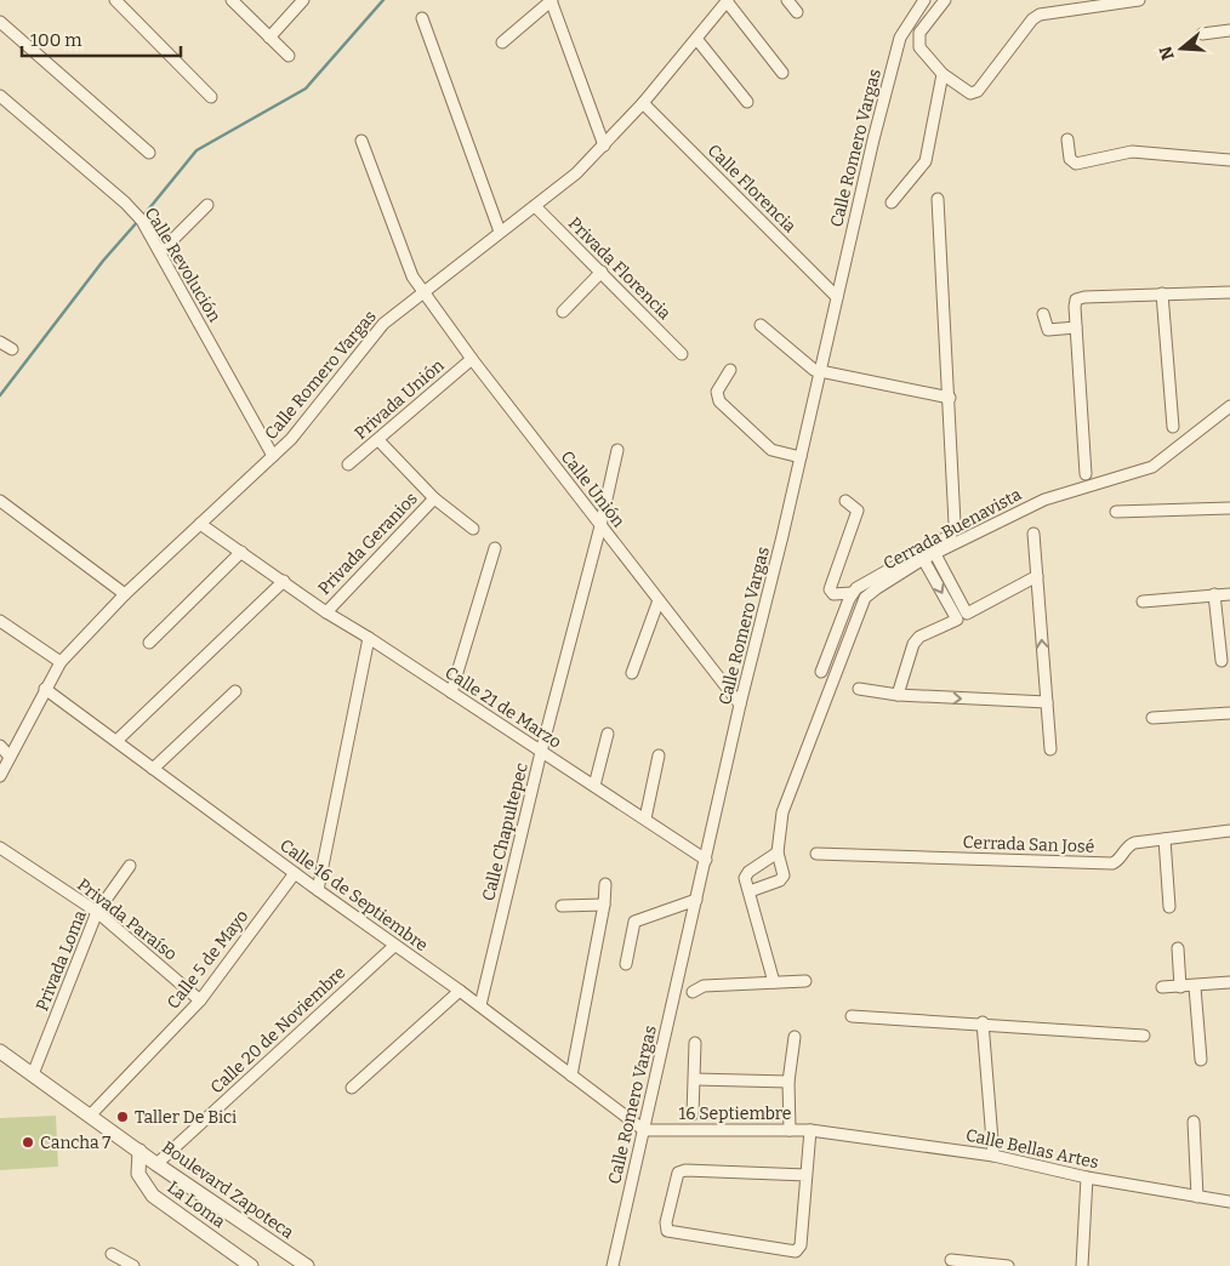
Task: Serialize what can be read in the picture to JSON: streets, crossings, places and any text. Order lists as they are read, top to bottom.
{
  "streets": {
    "street": [
      "Calle Romero Vargas",
      "Calle Florencia",
      "Calle Revolución",
      "Privada Florencia",
      "Privada Unión",
      "Calle Unión",
      "Cerrada Buenavista",
      "Privada Geranios",
      "Calle 21 de Marzo",
      "Calle Chapultepec",
      "Cerrada San José",
      "Calle 16 de Septiembre",
      "Privada Paraíso",
      "Calle 5 de Mayo",
      "Privada Loma",
      "Calle 20 de Noviembre",
      "16 Septiembre",
      "Calle Bellas Artes",
      "Boulevard Zapoteca",
      "La Loma"
    ]
  },
  "crossings": [
    ["Calle Romero Vargas", "Calle Florencia"],
    ["Calle Romero Vargas", "Calle Revolución"],
    ["Calle Romero Vargas", "Privada Florencia"],
    ["Calle Romero Vargas", "Calle Unión"],
    ["Calle Romero Vargas", "Calle 21 de Marzo"],
    ["Calle Romero Vargas", "Calle 16 de Septiembre"],
    ["Calle Romero Vargas", "16 Septiembre"],
    ["Privada Unión", "Calle Unión"],
    ["Calle Unión", "Calle Chapultepec"],
    ["Privada Geranios", "Calle 21 de Marzo"],
    ["Calle 21 de Marzo", "Calle Chapultepec"],
    ["Calle Chapultepec", "Calle 16 de Septiembre"],
    ["Calle 16 de Septiembre", "Calle 5 de Mayo"],
    ["Calle 16 de Septiembre", "Calle 20 de Noviembre"],
    ["Calle 16 de Septiembre", "16 Septiembre"],
    ["Privada Paraíso", "Calle 5 de Mayo"],
    ["Privada Paraíso", "Privada Loma"],
    ["Calle 20 de Noviembre", "Boulevard Zapoteca"],
    ["16 Septiembre", "Calle Bellas Artes"],
    ["Boulevard Zapoteca", "La Loma"]
  ],
  "places": ["Taller De Bici", "Cancha 7"],
  "scale_bar": "100 m",
  "north": "left"
}
